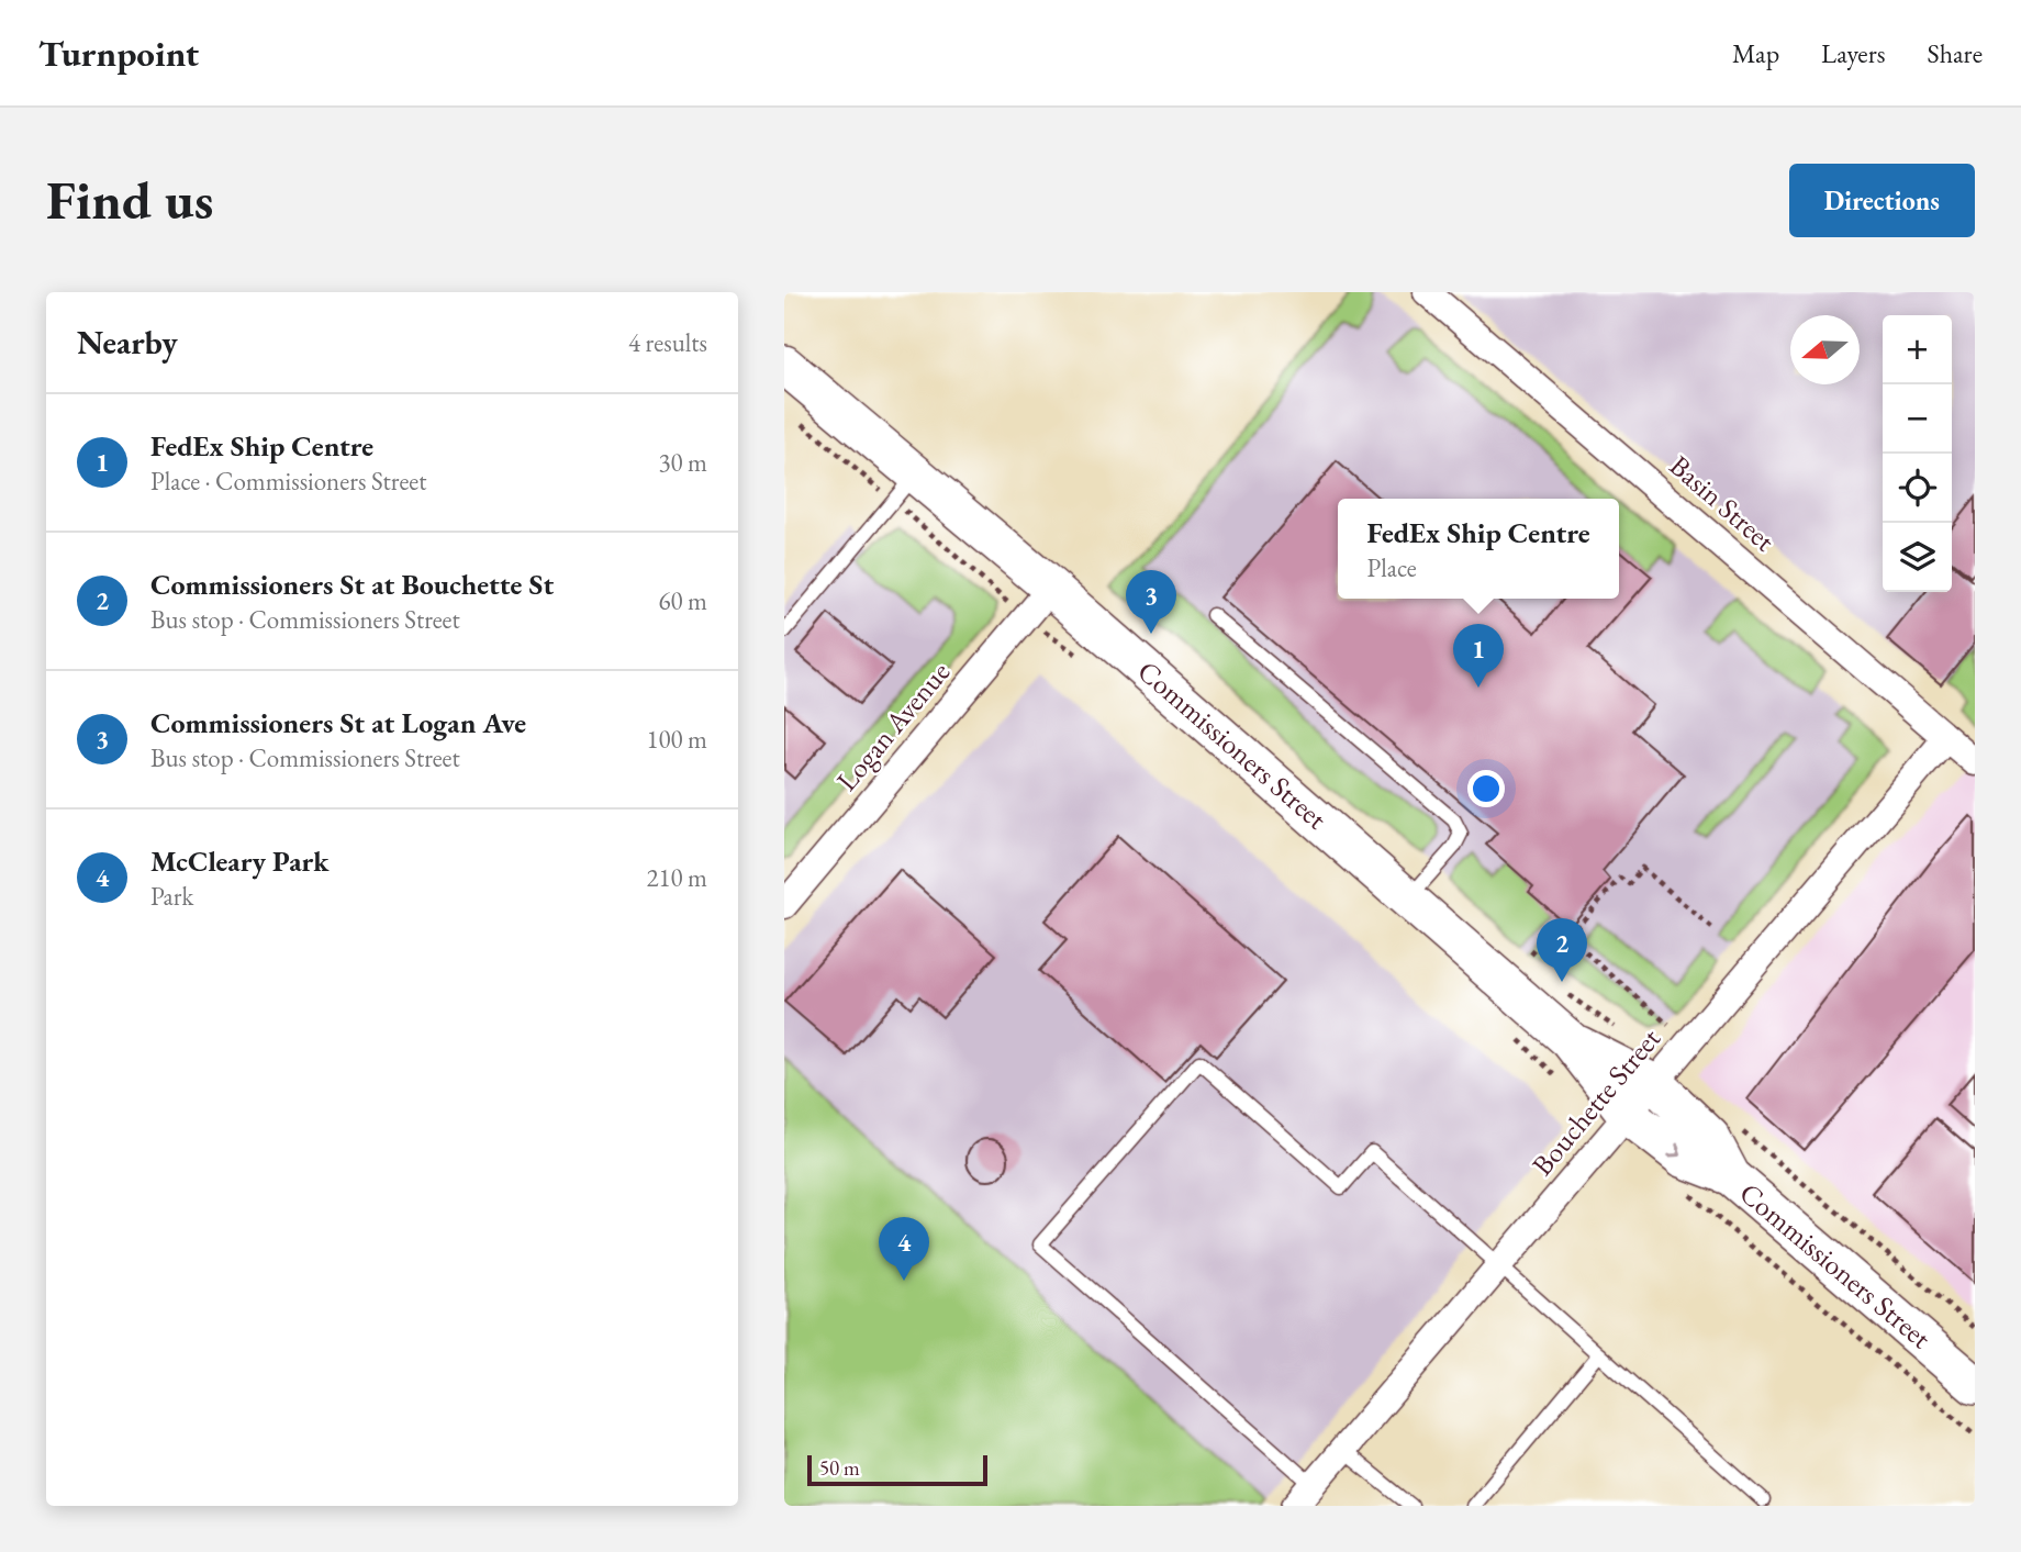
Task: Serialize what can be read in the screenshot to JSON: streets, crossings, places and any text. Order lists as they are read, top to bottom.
{
  "streets": {
    "street": [
      "Basin Street",
      "Logan Avenue",
      "Commissioners Street",
      "Bouchette Street"
    ]
  },
  "crossings": [
    ["Basin Street", "Bouchette Street"],
    ["Logan Avenue", "Commissioners Street"],
    ["Commissioners Street", "Bouchette Street"]
  ],
  "scale_bar": "50 m",
  "north": "left",
  "page": {
    "header": "Turnpoint",
    "nav": ["Map", "Layers", "Share"],
    "buttons": "Directions",
    "title": "Find us",
    "heading": ["Nearby", "4 results"],
    "map_buttons": ["+", "−"],
    "list": [
      {
        "mark": "1",
        "name": "FedEx Ship Centre",
        "note": "Place · Commissioners Street",
        "value": "30 m"
      },
      {
        "mark": "2",
        "name": "Commissioners St at Bouchette St",
        "note": "Bus stop · Commissioners Street",
        "value": "60 m"
      },
      {
        "mark": "3",
        "name": "Commissioners St at Logan Ave",
        "note": "Bus stop · Commissioners Street",
        "value": "100 m"
      },
      {
        "mark": "4",
        "name": "McCleary Park",
        "note": "Park",
        "value": "210 m"
      }
    ],
    "popup": ["FedEx Ship Centre", "Place"],
    "pins": [
      "3",
      "1",
      "2",
      "4"
    ],
    "scale": "50 m"
  }
}
